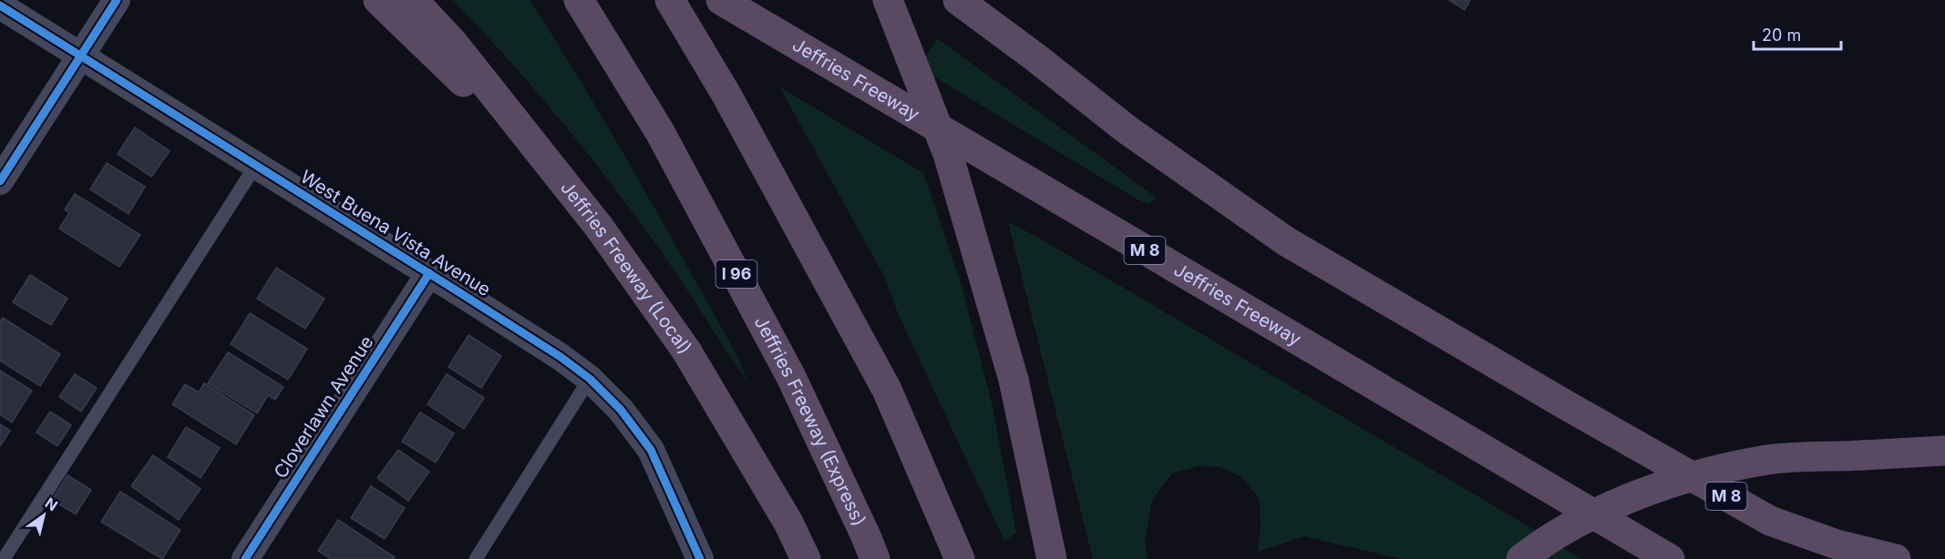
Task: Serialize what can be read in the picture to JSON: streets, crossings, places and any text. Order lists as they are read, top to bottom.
{
  "streets": {
    "highway": [
      "Jeffries Freeway",
      "M 8",
      "Jeffries Freeway (Local)",
      "I 96",
      "Jeffries Freeway (Express)"
    ],
    "street": ["West Buena Vista Avenue", "Cloverlawn Avenue"]
  },
  "crossings": [
    ["West Buena Vista Avenue", "Cloverlawn Avenue"]
  ],
  "scale_bar": "20 m",
  "north": "top right"
}
